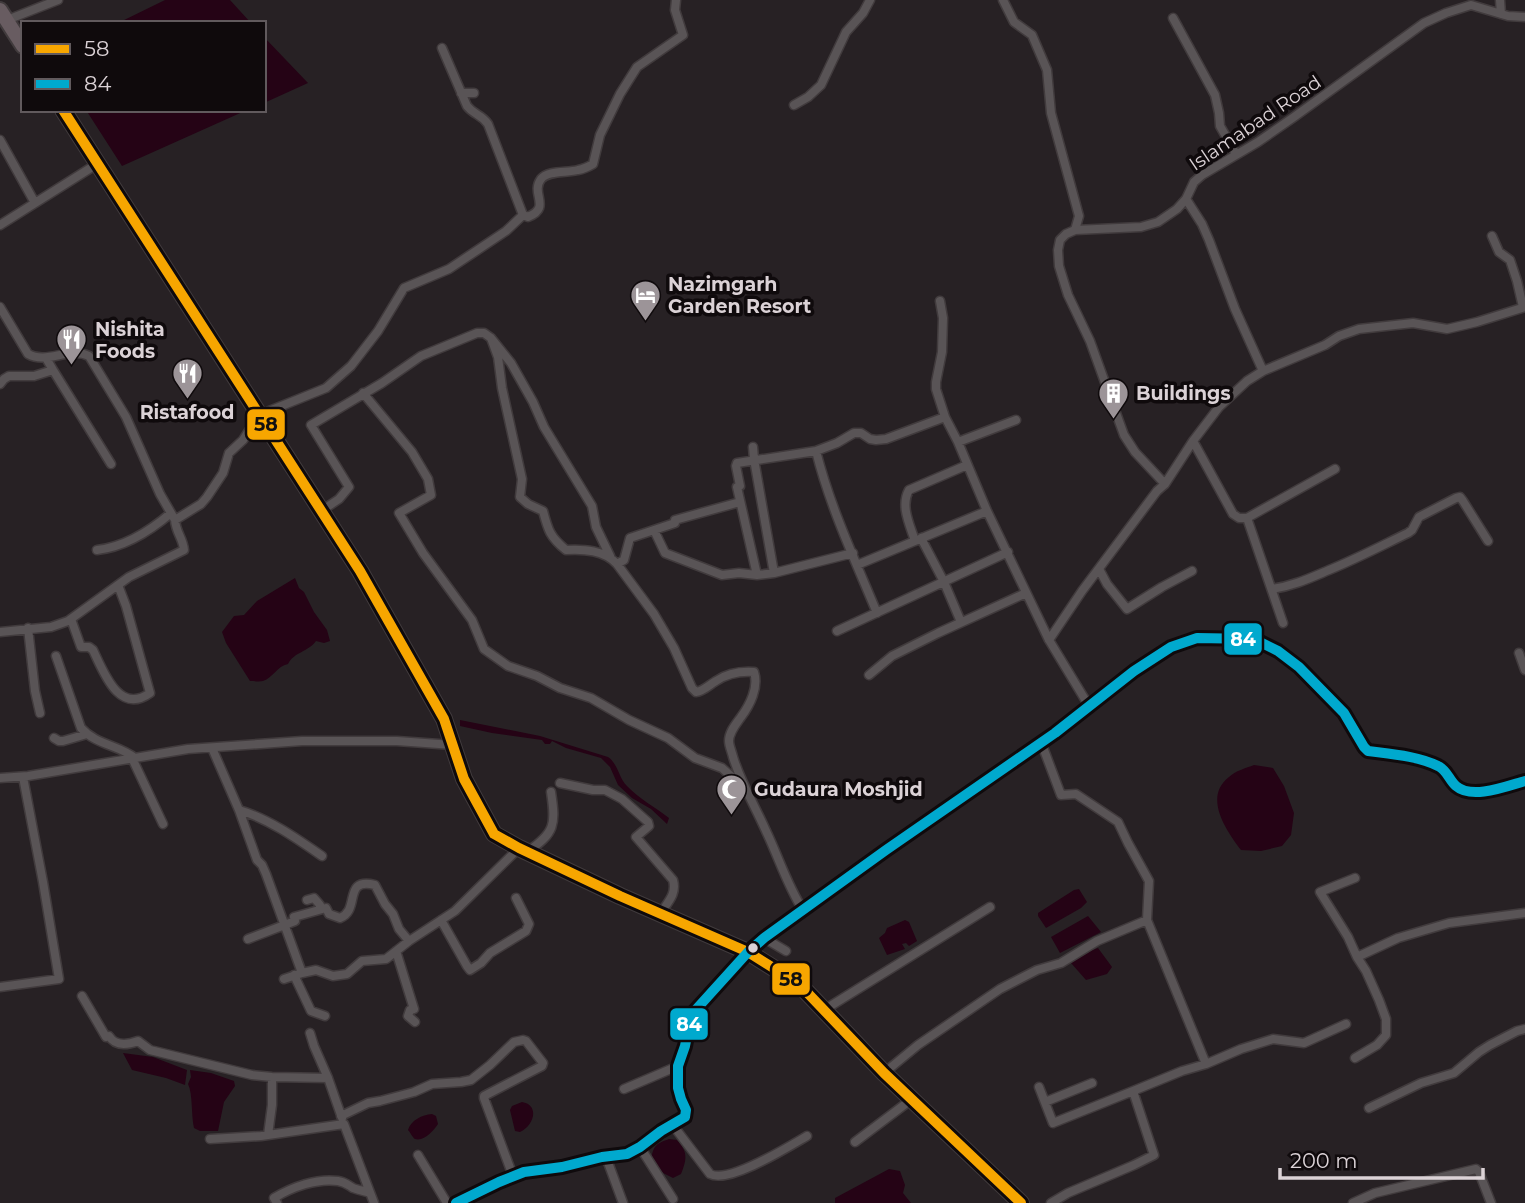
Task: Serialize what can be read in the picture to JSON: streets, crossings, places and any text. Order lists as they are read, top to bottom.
{
  "streets": {
    "street": ["Islamabad Road"]
  },
  "places": {
    "hotel": ["Nazimgarh Garden Resort"],
    "restaurant": ["Nishita Foods", "Ristafood"],
    "building": ["Buildings"],
    "mosque": ["Gudaura Moshjid"]
  },
  "lines": ["transit line 58", "transit line 84"],
  "legend": ["58", "84"],
  "scale_bar": "200 m"
}
